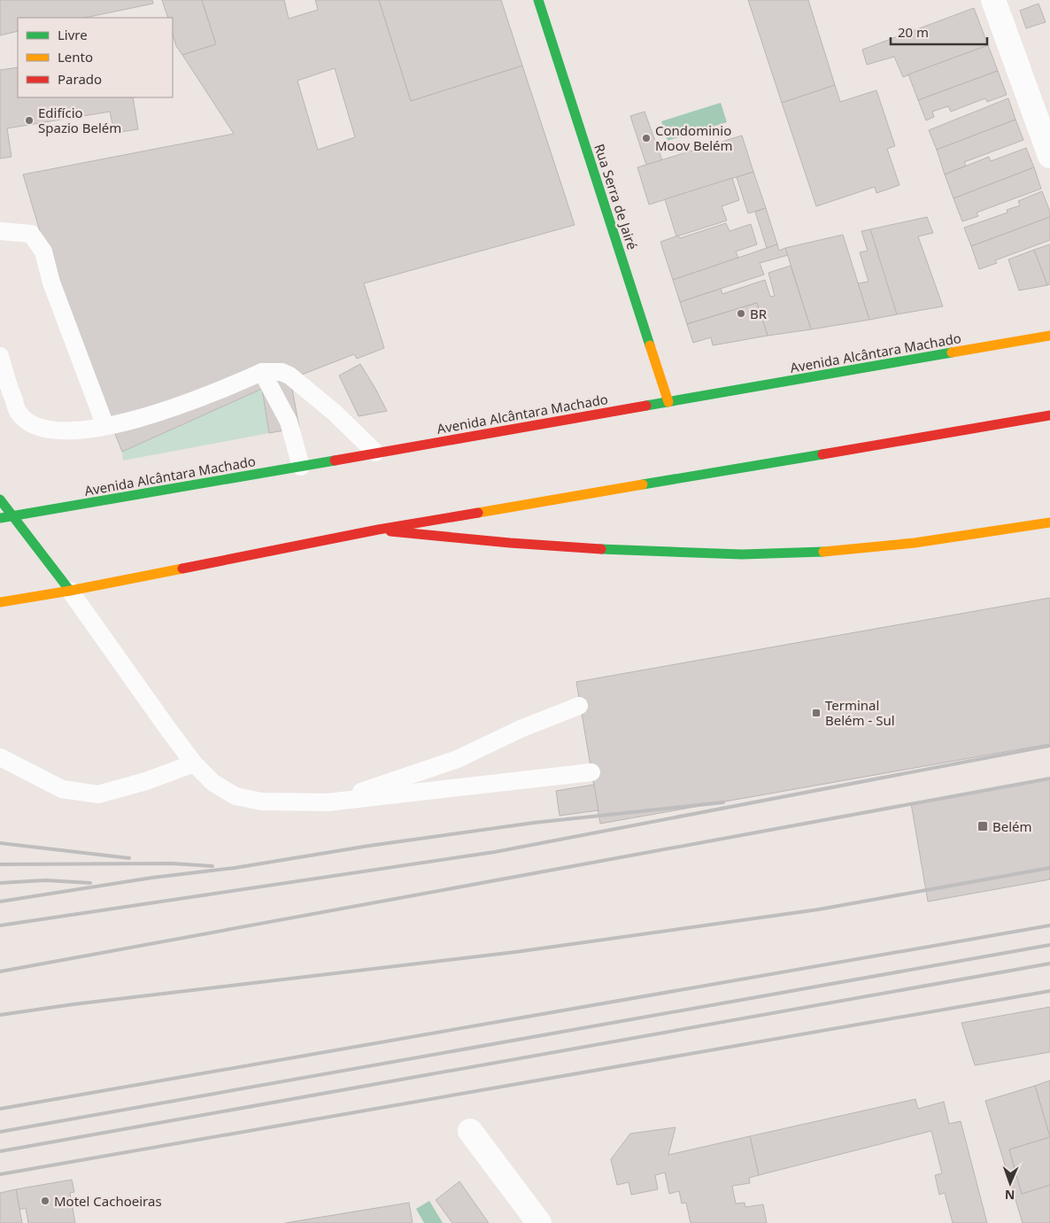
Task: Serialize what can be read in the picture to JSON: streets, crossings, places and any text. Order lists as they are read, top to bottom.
{
  "streets": {
    "main road": ["Rua Serra de Jairé", "Avenida Alcântara Machado"]
  },
  "crossings": [
    ["Rua Serra de Jairé", "Avenida Alcântara Machado"]
  ],
  "places": {
    "other": [
      "Edifício Spazio Belém",
      "Condominio Moov Belém",
      "BR",
      "Motel Cachoeiras"
    ],
    "transit": ["Terminal Belém - Sul", "Belém"]
  },
  "legend": ["Livre", "Lento", "Parado"],
  "scale_bar": "20 m",
  "north": "bottom"
}
